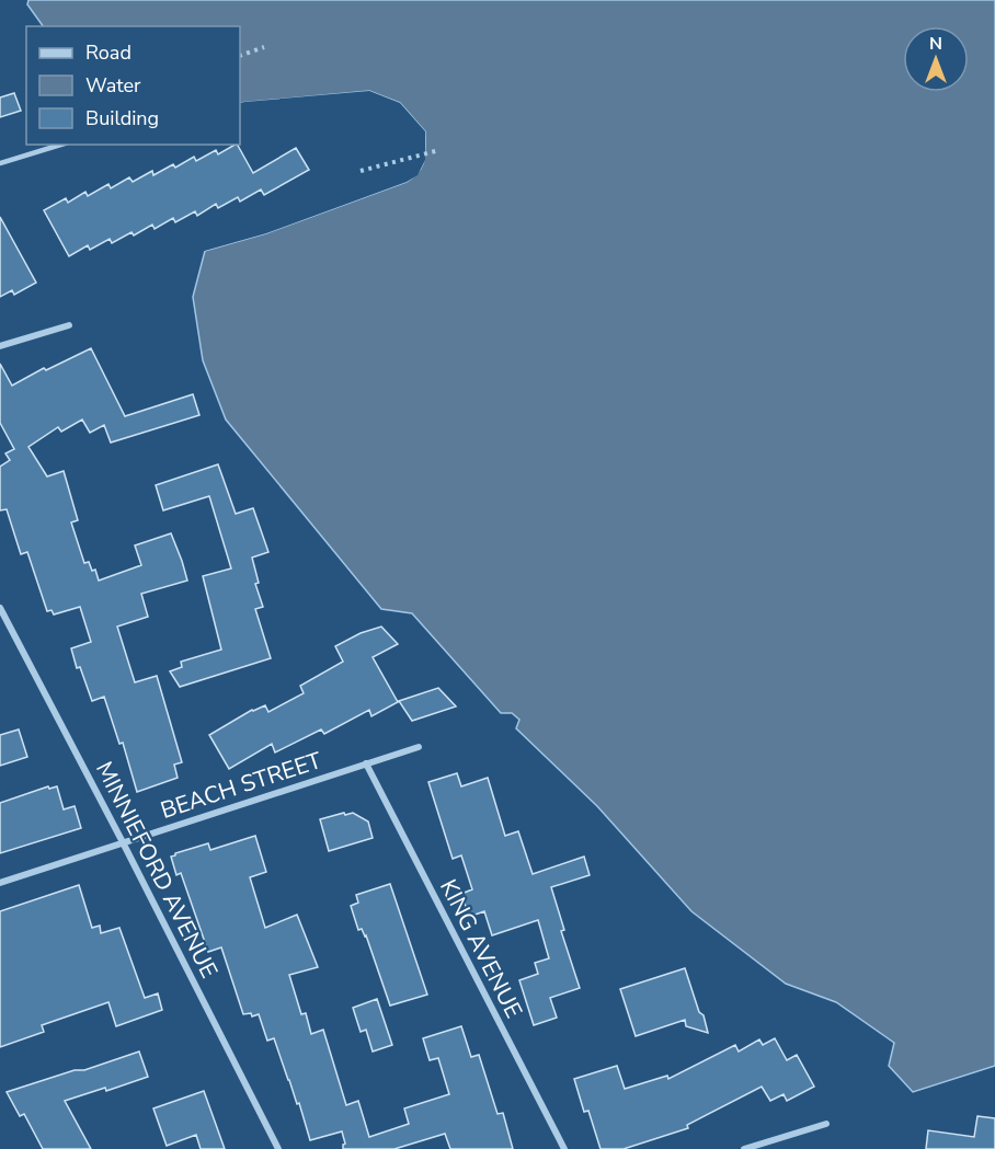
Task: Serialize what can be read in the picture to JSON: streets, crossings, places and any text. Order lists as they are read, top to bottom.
{
  "streets": {
    "street": ["BEACH STREET", "MINNIEFORD AVENUE", "KING AVENUE"]
  },
  "crossings": [
    ["BEACH STREET", "MINNIEFORD AVENUE"],
    ["BEACH STREET", "KING AVENUE"]
  ],
  "legend": ["Road", "Water", "Building"],
  "north": "top"
}
